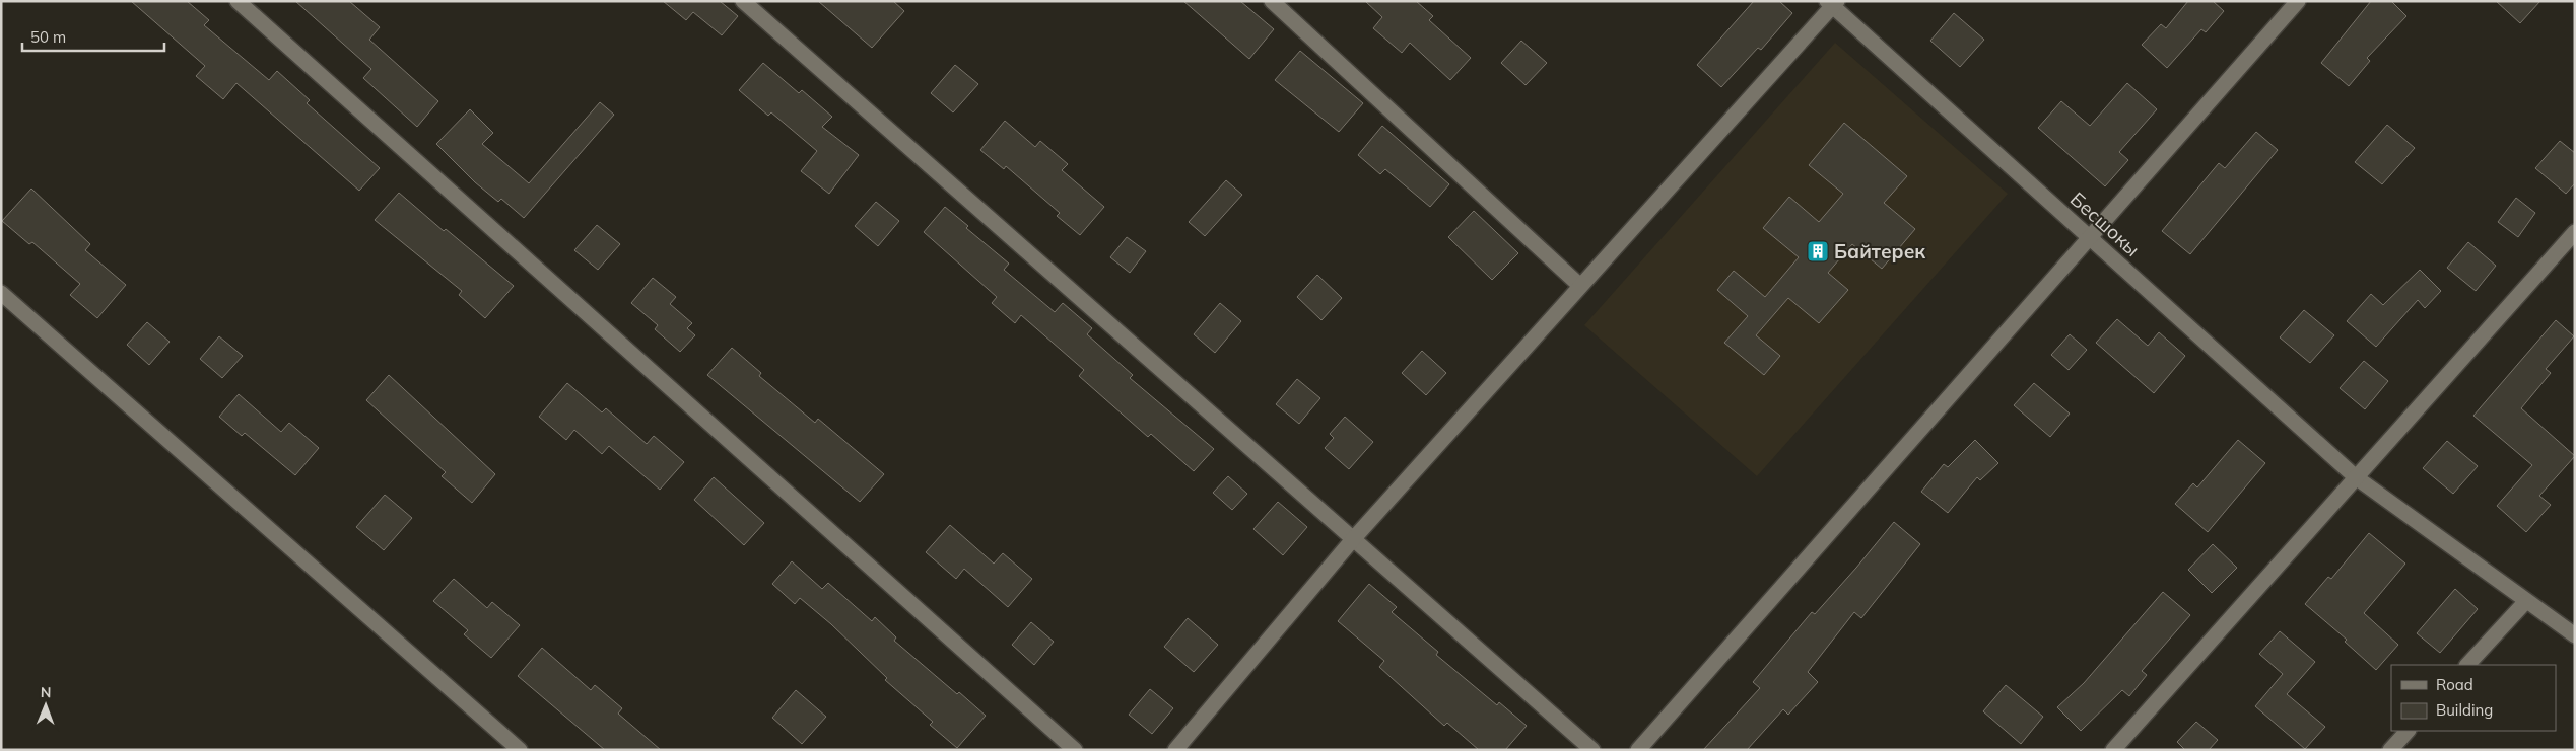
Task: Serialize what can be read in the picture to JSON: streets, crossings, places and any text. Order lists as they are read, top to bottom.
{
  "streets": {
    "street": ["Бесшокы"]
  },
  "places": {
    "building": ["Байтерек"]
  },
  "legend": ["Road", "Building"],
  "scale_bar": "50 m",
  "north": "top"
}
